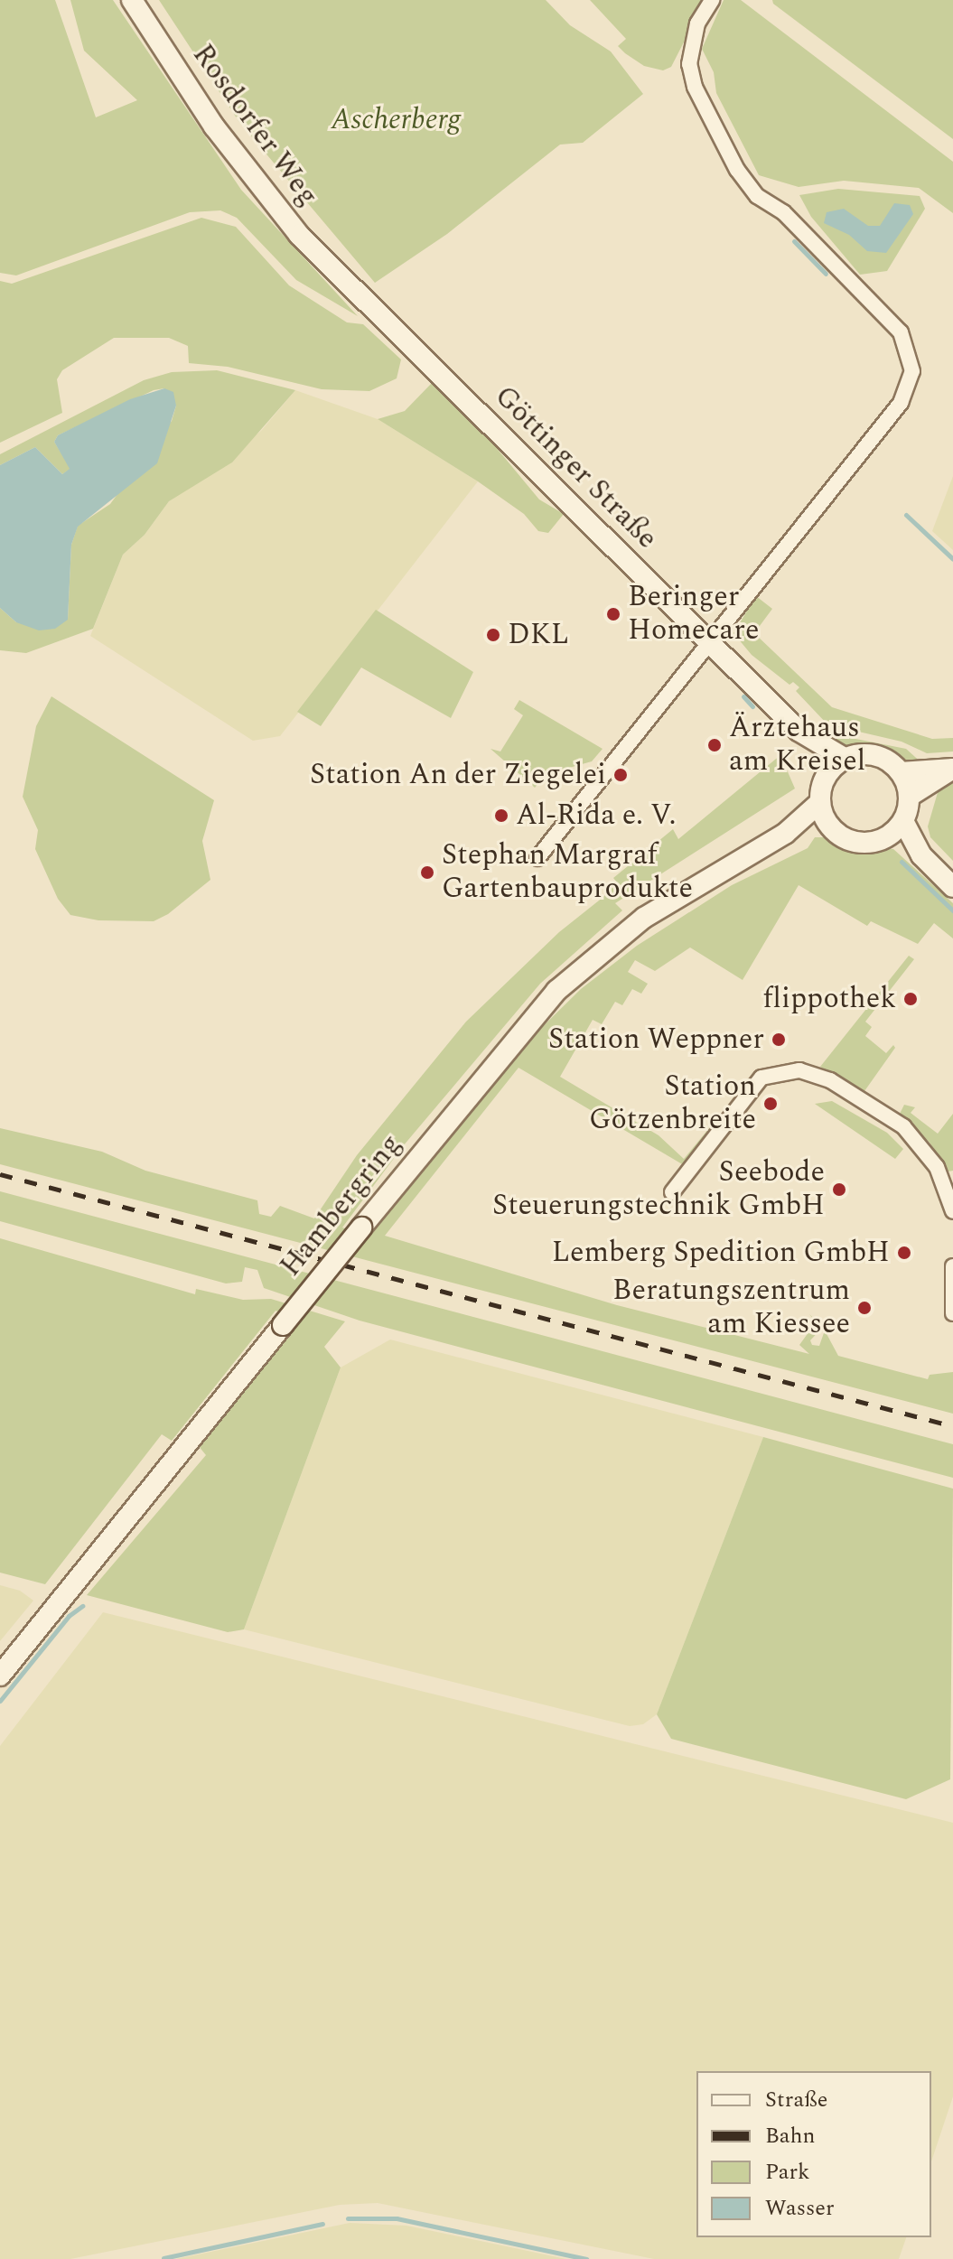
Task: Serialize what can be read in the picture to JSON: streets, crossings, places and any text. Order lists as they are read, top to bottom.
{
  "streets": {
    "main road": ["Rosdorfer Weg", "Göttinger Straße", "Hambergring"]
  },
  "crossings": [
    ["Rosdorfer Weg", "Göttinger Straße"],
    ["Göttinger Straße", "Hambergring"]
  ],
  "parks": ["Ascherberg"],
  "places": [
    "Beringer Homecare",
    "DKL",
    "Ärztehaus am Kreisel",
    "Station An der Ziegelei",
    "Al-Rida e. V.",
    "Stephan Margraf Gartenbauprodukte",
    "flippothek",
    "Station Weppner",
    "Station Götzenbreite",
    "Seebode Steuerungstechnik GmbH",
    "Lemberg Spedition GmbH",
    "Beratungszentrum am Kiessee"
  ],
  "legend": [
    "Straße",
    "Bahn",
    "Park",
    "Wasser"
  ]
}
